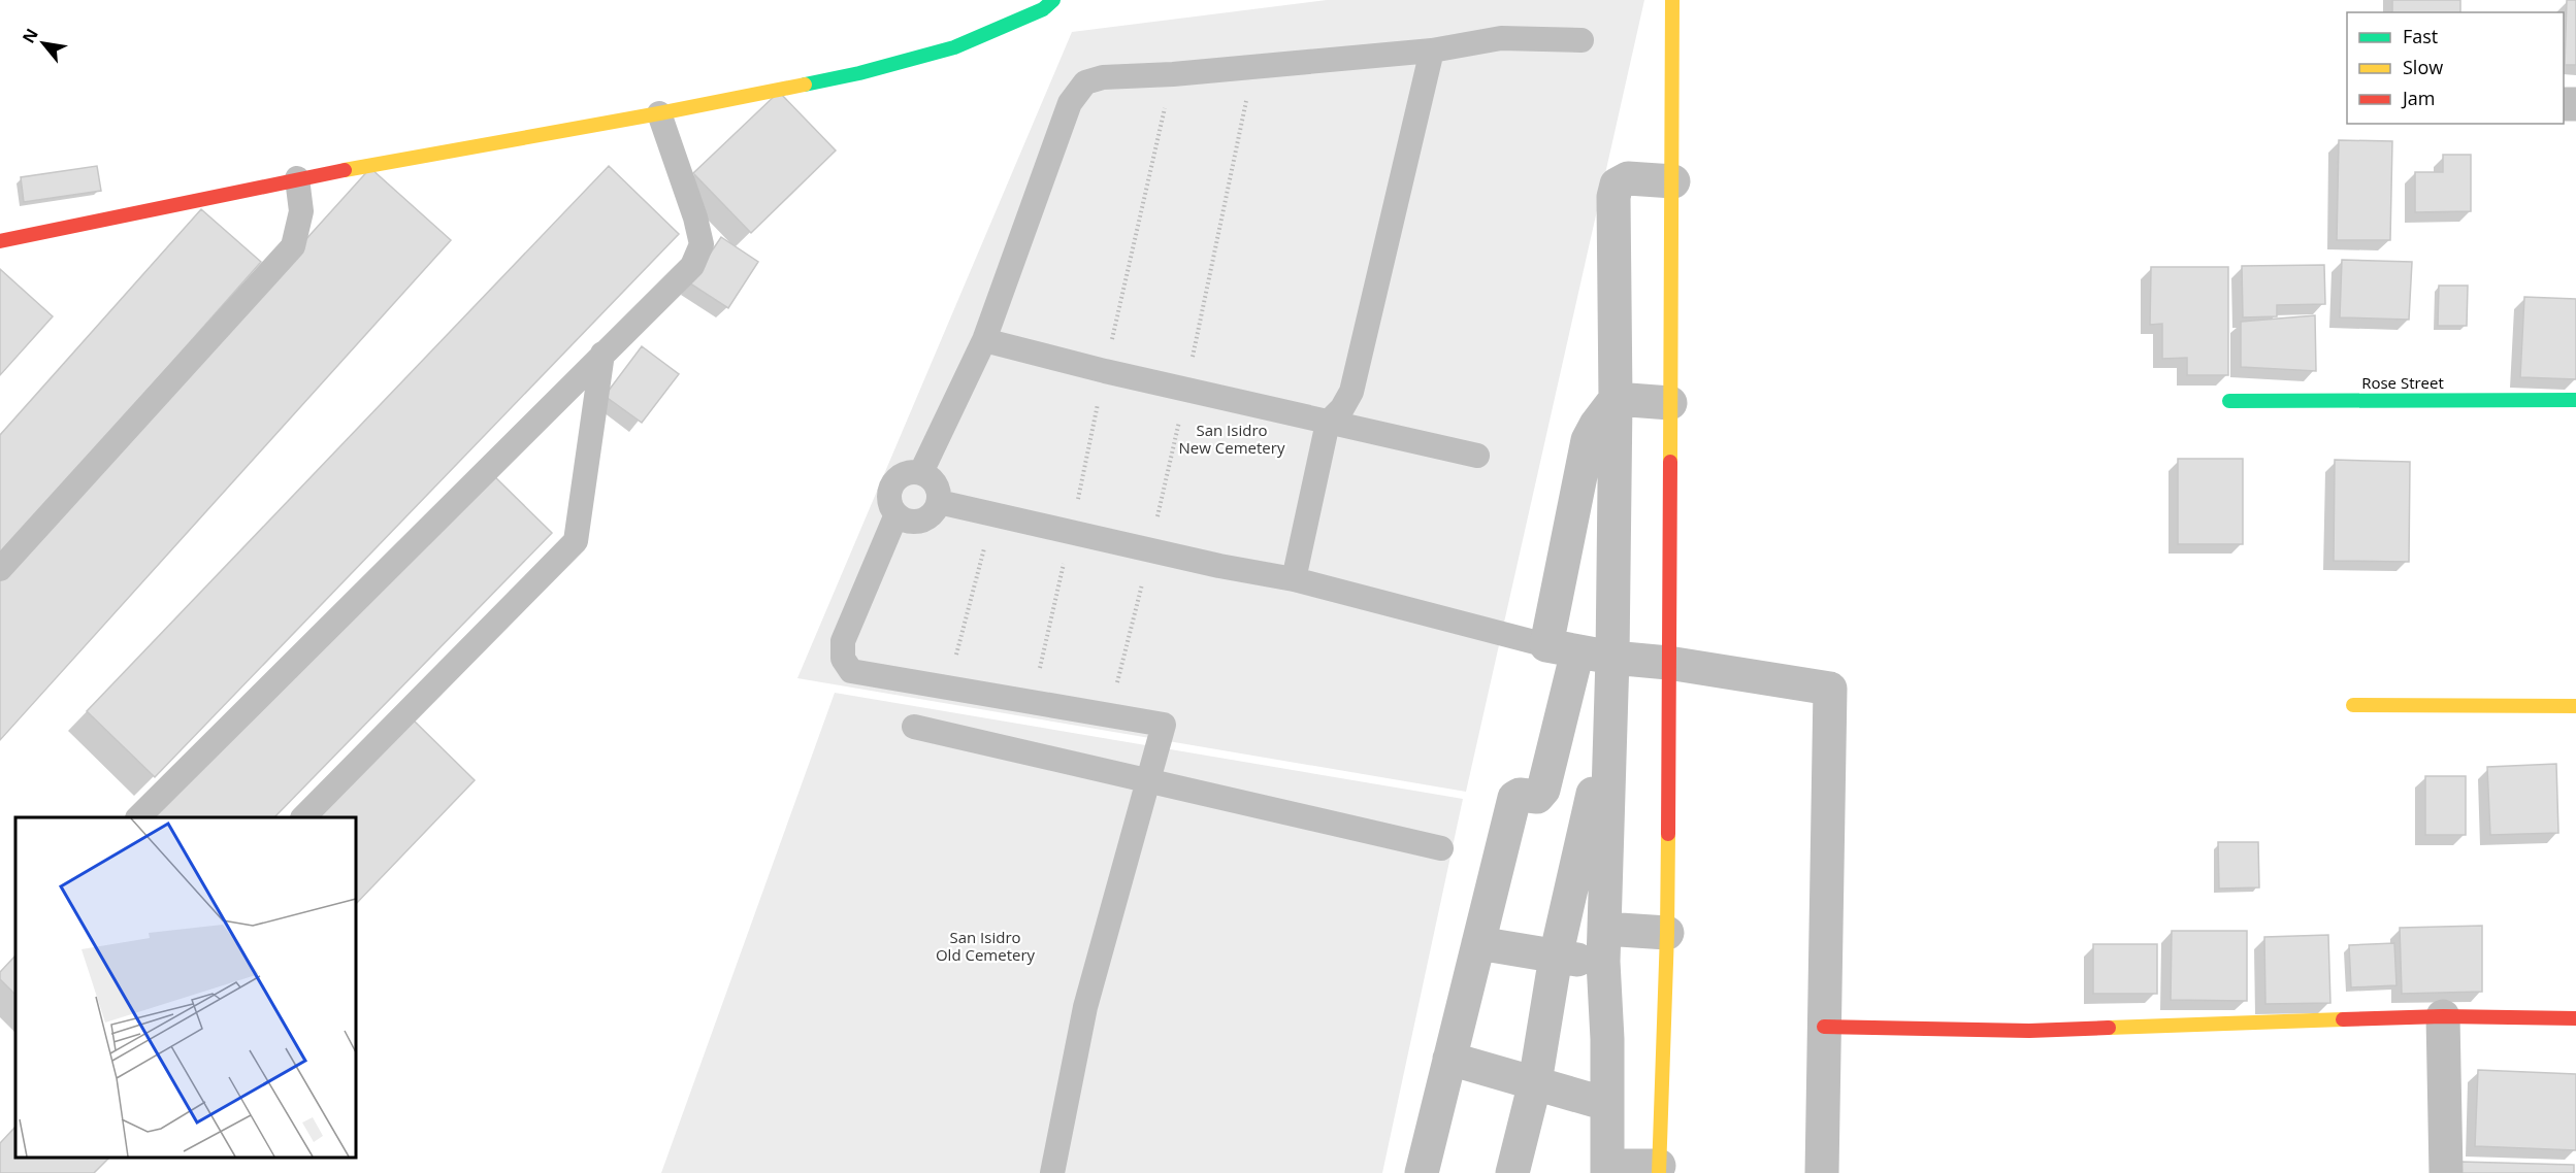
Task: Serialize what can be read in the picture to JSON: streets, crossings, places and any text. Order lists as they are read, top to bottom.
{
  "streets": {
    "street": ["Rose Street"]
  },
  "parks": ["San Isidro New Cemetery", "San Isidro Old Cemetery"],
  "legend": ["Fast", "Slow", "Jam"],
  "north": "top left"
}
